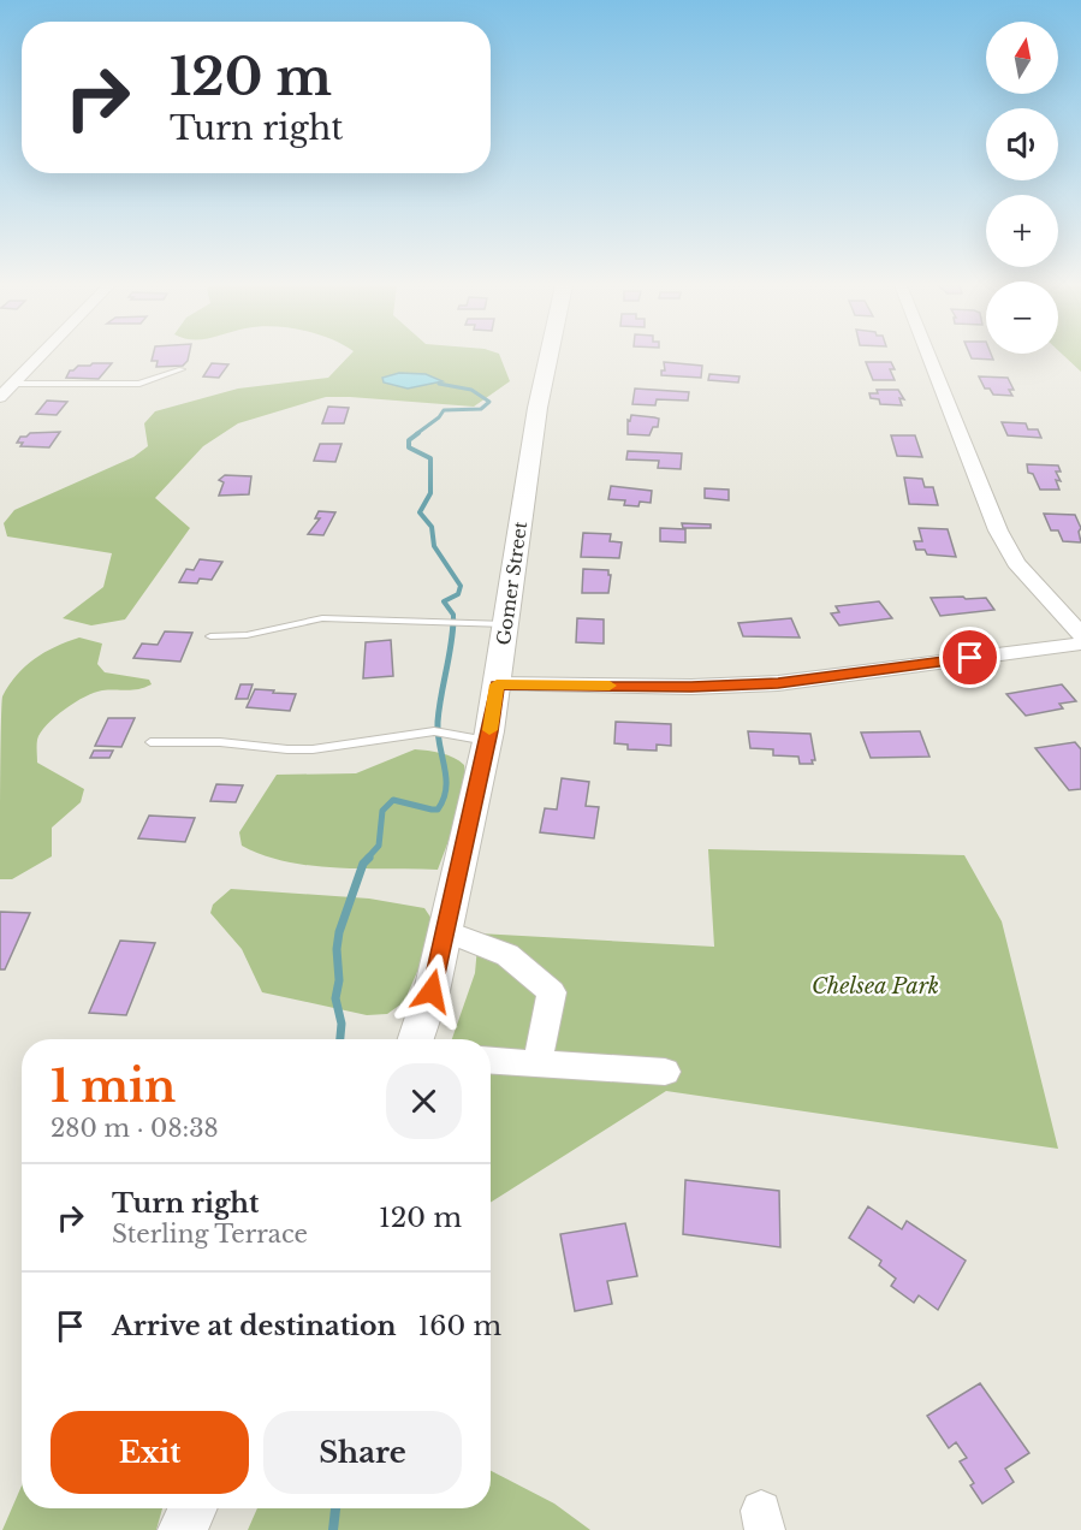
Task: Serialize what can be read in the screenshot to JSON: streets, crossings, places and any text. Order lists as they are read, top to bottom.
{
  "streets": {
    "street": ["Gomer Street"]
  },
  "parks": ["Chelsea Park"],
  "north": "top",
  "page": {
    "map_buttons": ["+", "−"],
    "turn": ["120 m", "Turn right"],
    "heading": ["1 min", "280 m · 08:38"],
    "list": [
      {
        "name": "Turn right",
        "note": "Sterling Terrace",
        "value": "120 m"
      },
      {
        "name": "Arrive at destination",
        "value": "160 m"
      }
    ],
    "buttons": ["Exit", "Share"]
  }
}
